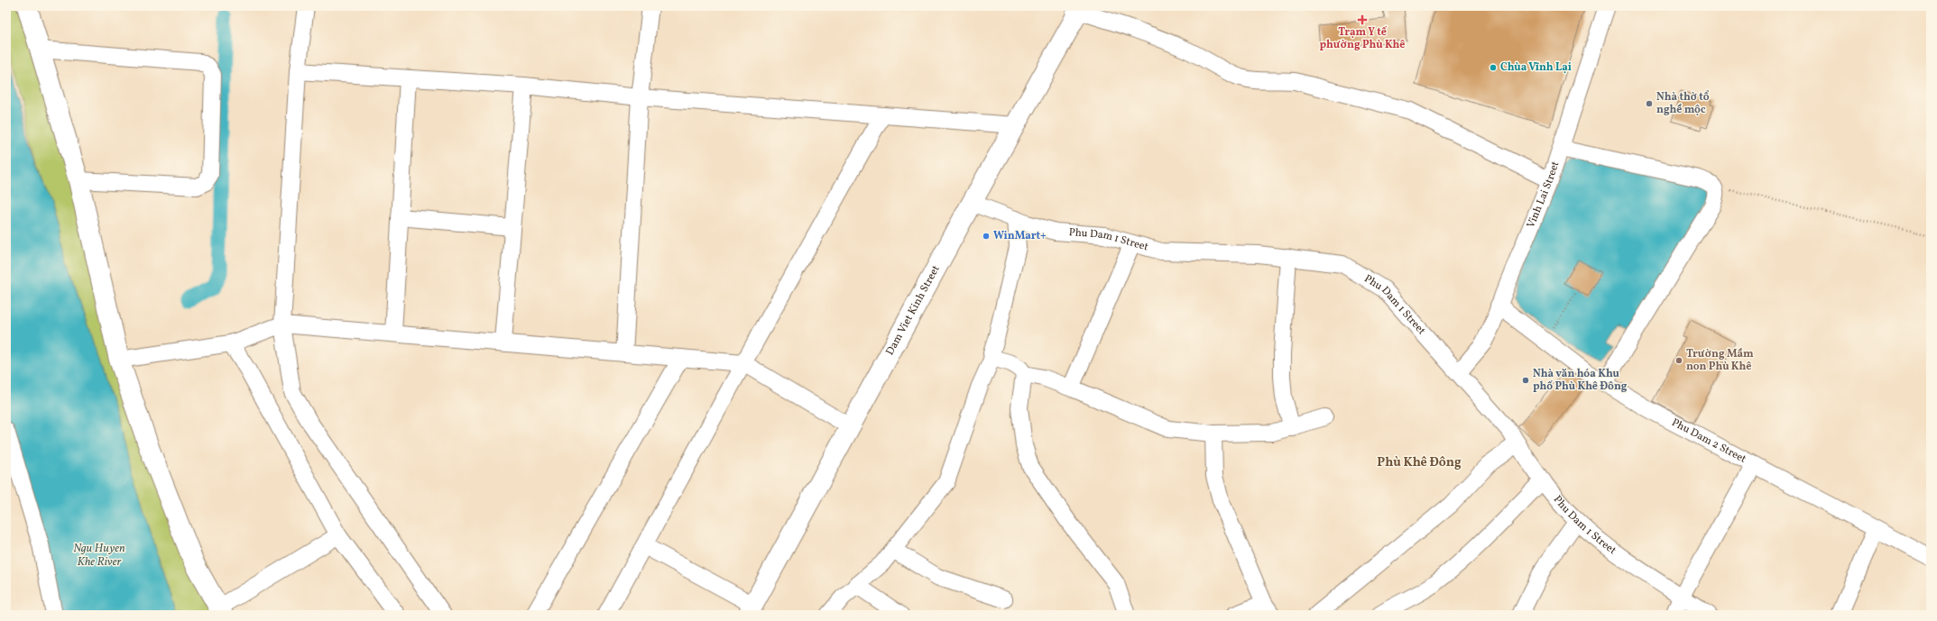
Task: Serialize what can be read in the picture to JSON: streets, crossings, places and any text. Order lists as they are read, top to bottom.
{
  "streets": {
    "main road": ["Dam Viet Kinh Street"],
    "street": ["Vinh Lai Street", "Phu Dam 1 Street", "Phu Dam 2 Street"]
  },
  "crossings": [
    ["Vinh Lai Street", "Phu Dam 1 Street"],
    ["Vinh Lai Street", "Phu Dam 2 Street"],
    ["Phu Dam 1 Street", "Dam Viet Kinh Street"]
  ],
  "districts": ["Phù Khê Đông"],
  "water": ["Ngu Huyen Khe River"],
  "places": {
    "health": ["Trạm Y tế phường Phù Khê"],
    "other": [
      "Chùa Vĩnh Lại",
      "Nhà thờ tổ nghề mộc",
      "WinMart+",
      "Trường Mầm non Phù Khê",
      "Nhà văn hóa Khu phố Phù Khê Đông"
    ]
  }
}
